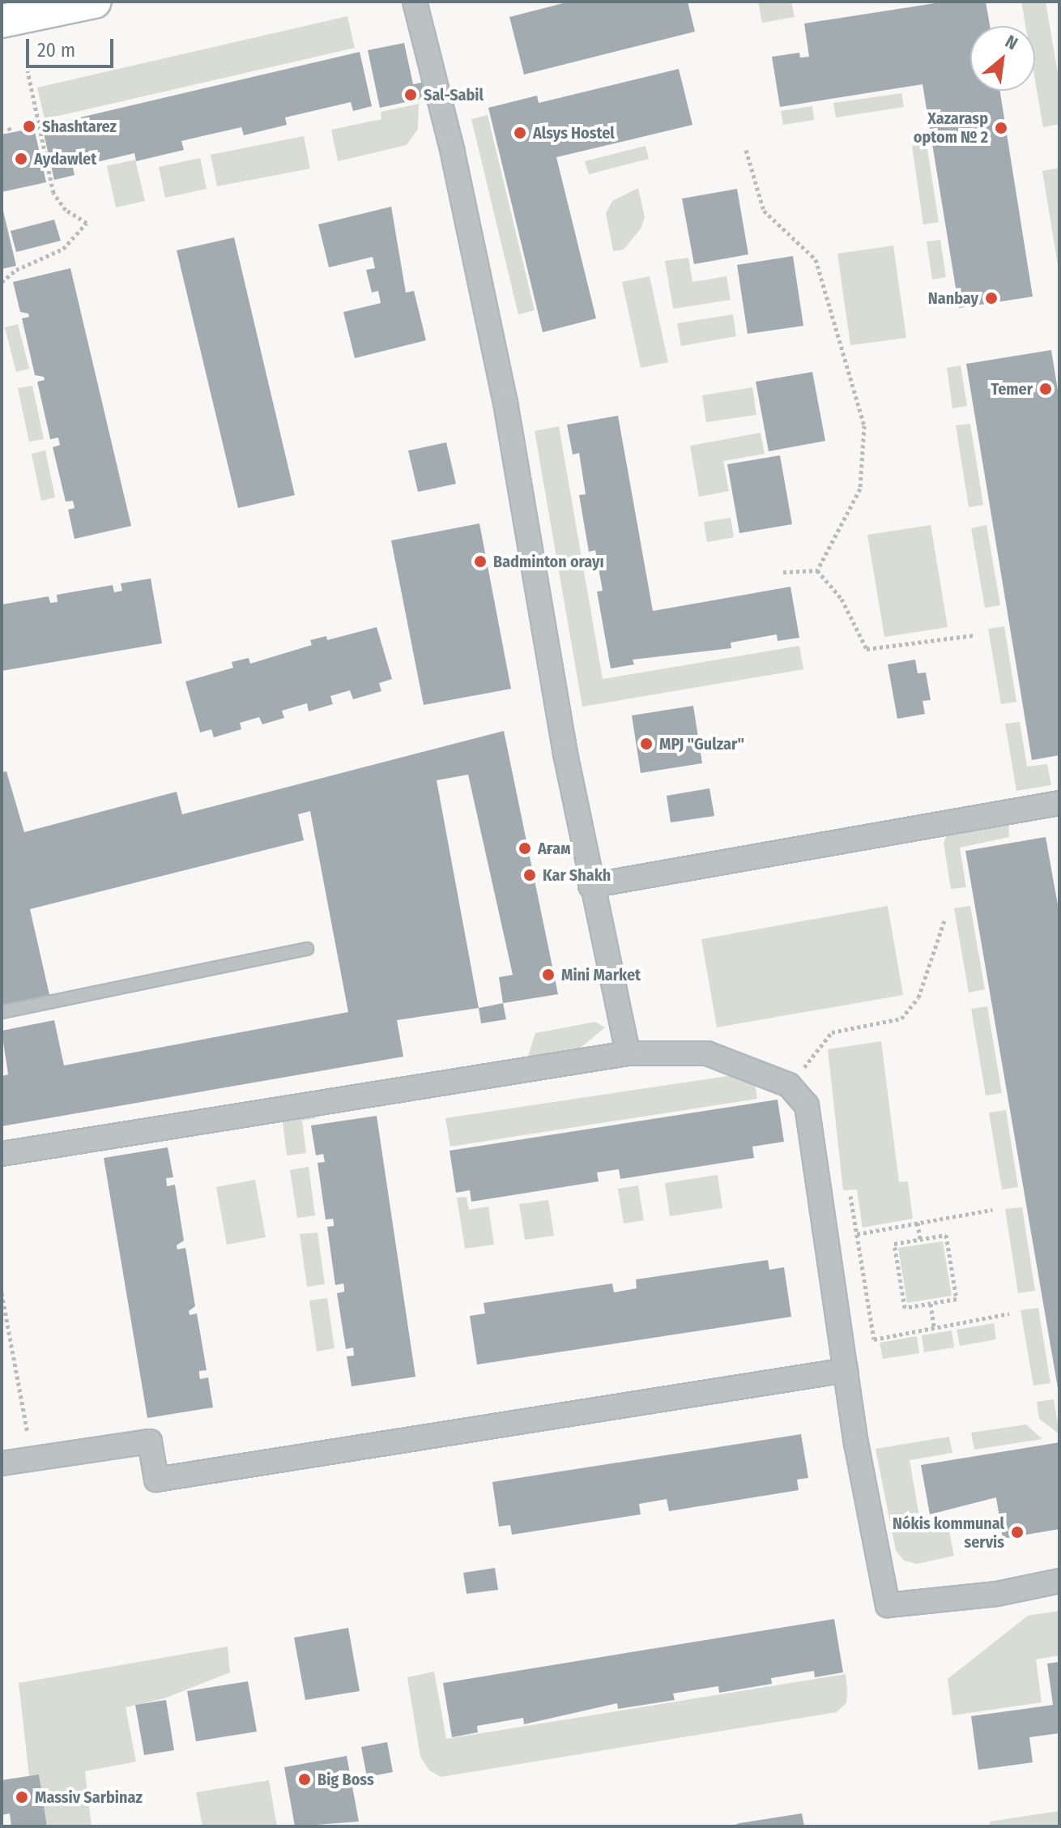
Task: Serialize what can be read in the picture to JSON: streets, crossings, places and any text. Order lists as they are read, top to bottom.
{
  "places": [
    "Sal-Sabil",
    "Shashtarez",
    "Xazarasp optom № 2",
    "Alsys Hostel",
    "Aydawlet",
    "Nanbay",
    "Temer",
    "Badminton orayı",
    "MPJ \"Gulzar\"",
    "Ағам",
    "Kar Shakh",
    "Mini Market",
    "Nókis kommunal servis",
    "Big Boss",
    "Massiv Sarbinaz"
  ],
  "scale_bar": "20 m",
  "north": "top right"
}
